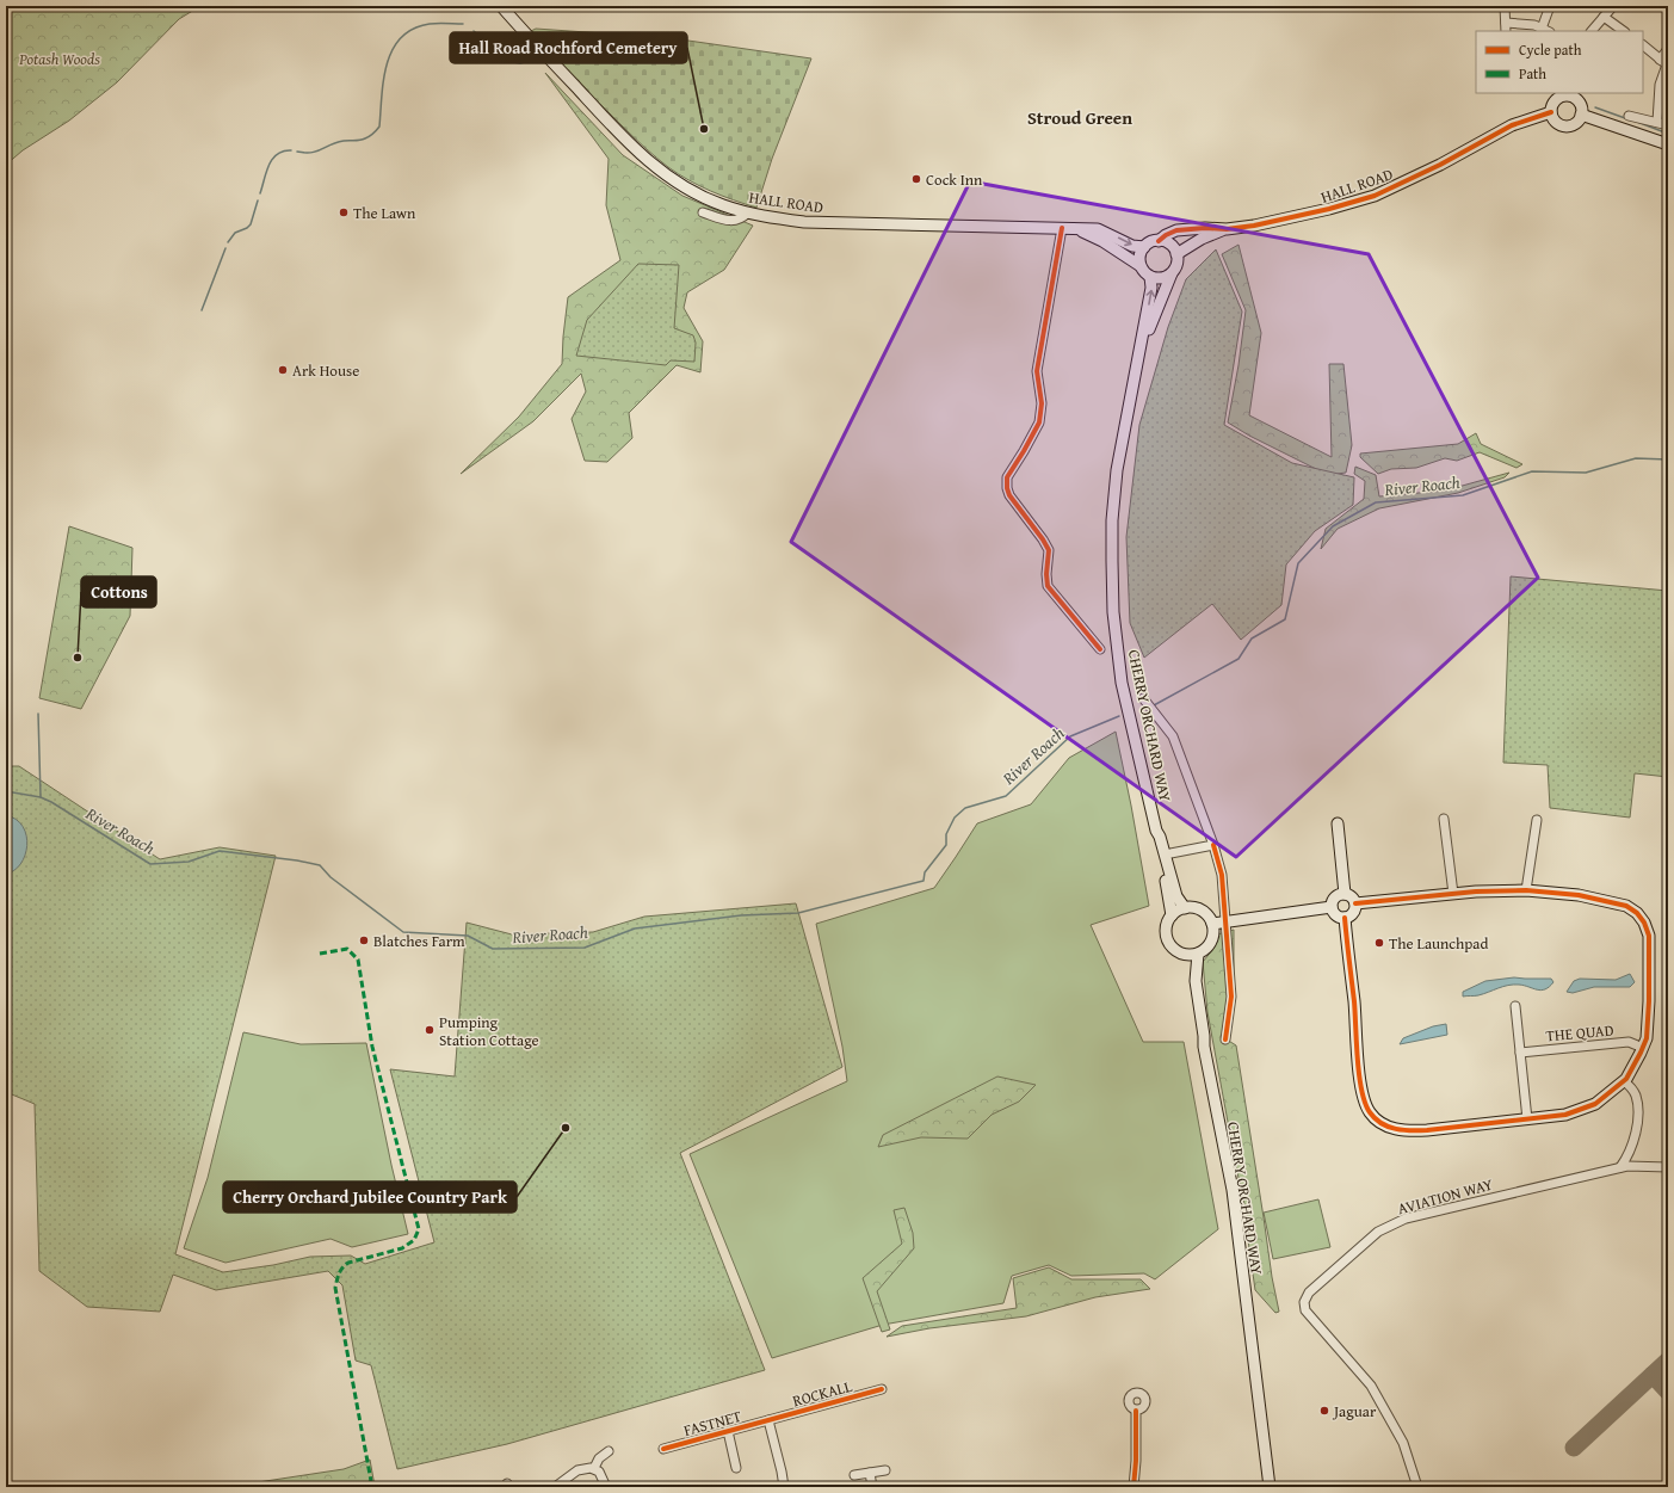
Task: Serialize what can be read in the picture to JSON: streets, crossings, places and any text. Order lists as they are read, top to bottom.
{
  "streets": {
    "main road": ["HALL ROAD", "CHERRY ORCHARD WAY"],
    "street": [
      "THE QUAD",
      "AVIATION WAY",
      "ROCKALL",
      "FASTNET"
    ]
  },
  "crossings": [
    ["HALL ROAD", "CHERRY ORCHARD WAY"],
    ["ROCKALL", "FASTNET"]
  ],
  "districts": ["Stroud Green"],
  "water": ["River Roach"],
  "parks": ["Potash Woods"],
  "places": [
    "Hall Road Rochford Cemetery",
    "Cock Inn",
    "The Lawn",
    "Ark House",
    "Cottons",
    "Blatches Farm",
    "The Launchpad",
    "Pumping Station Cottage",
    "Cherry Orchard Jubilee Country Park",
    "Jaguar"
  ],
  "legend": ["Cycle path", "Path"]
}
